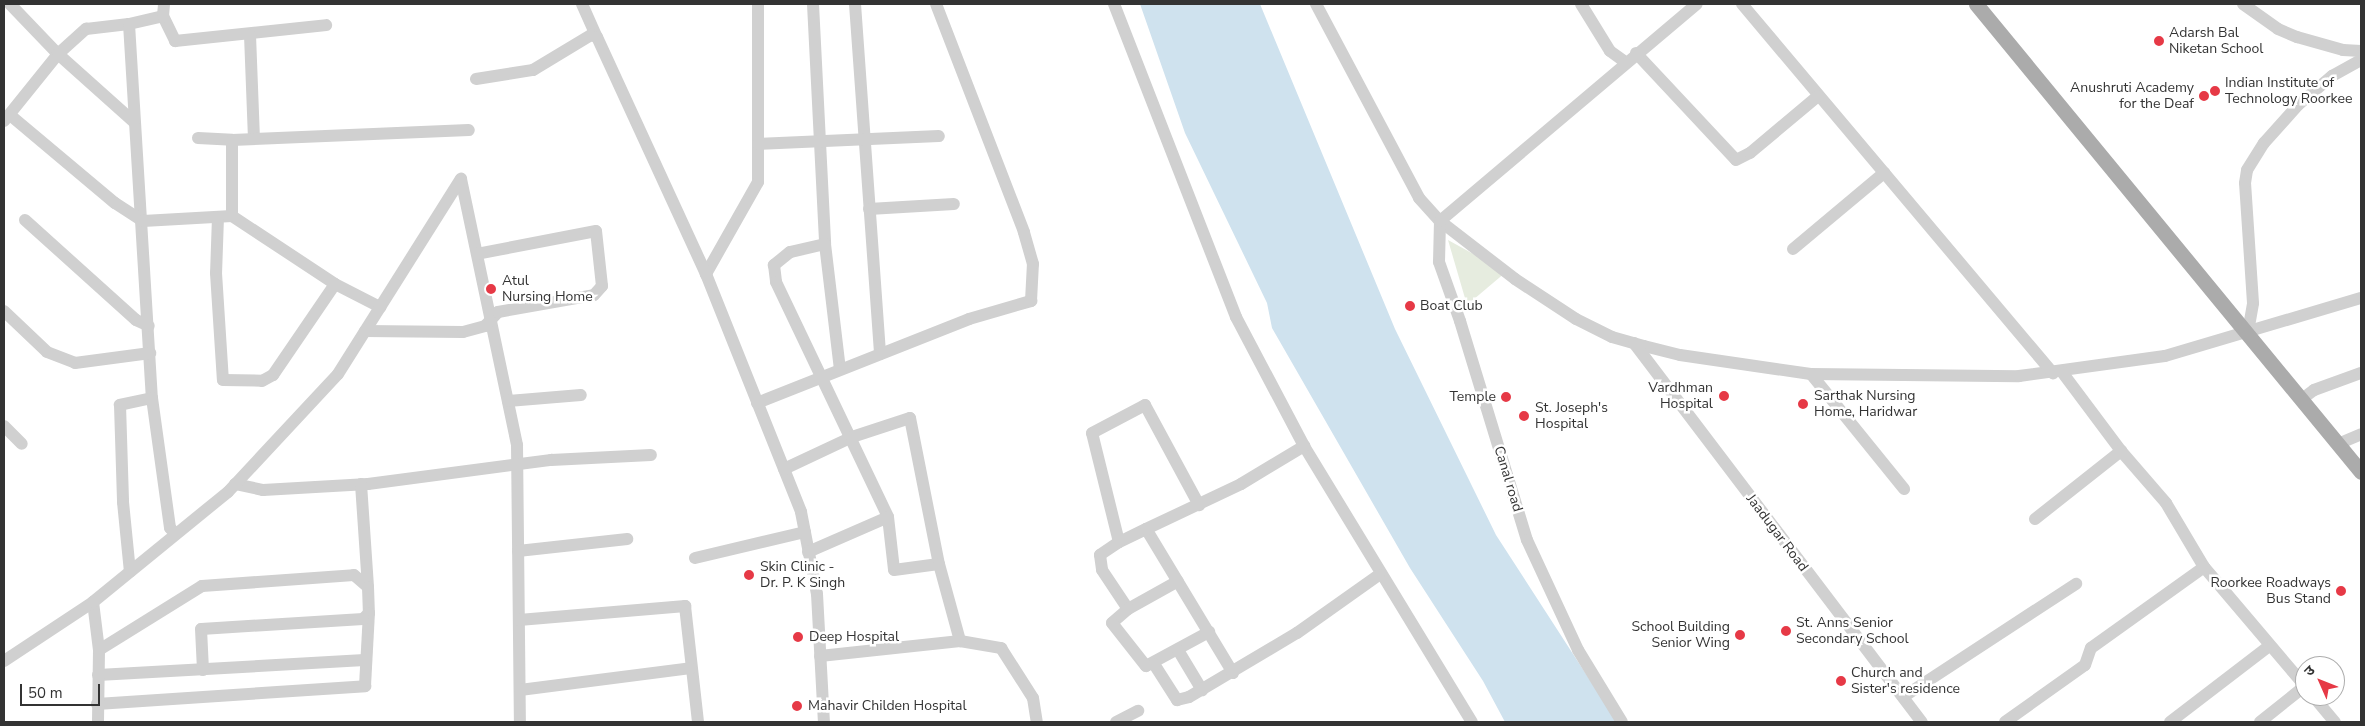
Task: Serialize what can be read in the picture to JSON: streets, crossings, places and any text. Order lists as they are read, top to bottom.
{
  "streets": {
    "street": ["Canal road", "Jaadugar Road"]
  },
  "places": [
    "Adarsh Bal Niketan School",
    "Indian Institute of Technology Roorkee",
    "Anushruti Academy for the Deaf",
    "Atul Nursing Home",
    "Boat Club",
    "Vardhman Hospital",
    "Temple",
    "Sarthak Nursing Home, Haridwar",
    "St. Joseph's Hospital",
    "Skin Clinic - Dr. P. K Singh",
    "Roorkee Roadways Bus Stand",
    "St. Anns Senior Secondary School",
    "School Building Senior Wing",
    "Deep Hospital",
    "Church and Sister's residence",
    "Mahavir Childen Hospital"
  ],
  "scale_bar": "50 m",
  "north": "top left"
}
